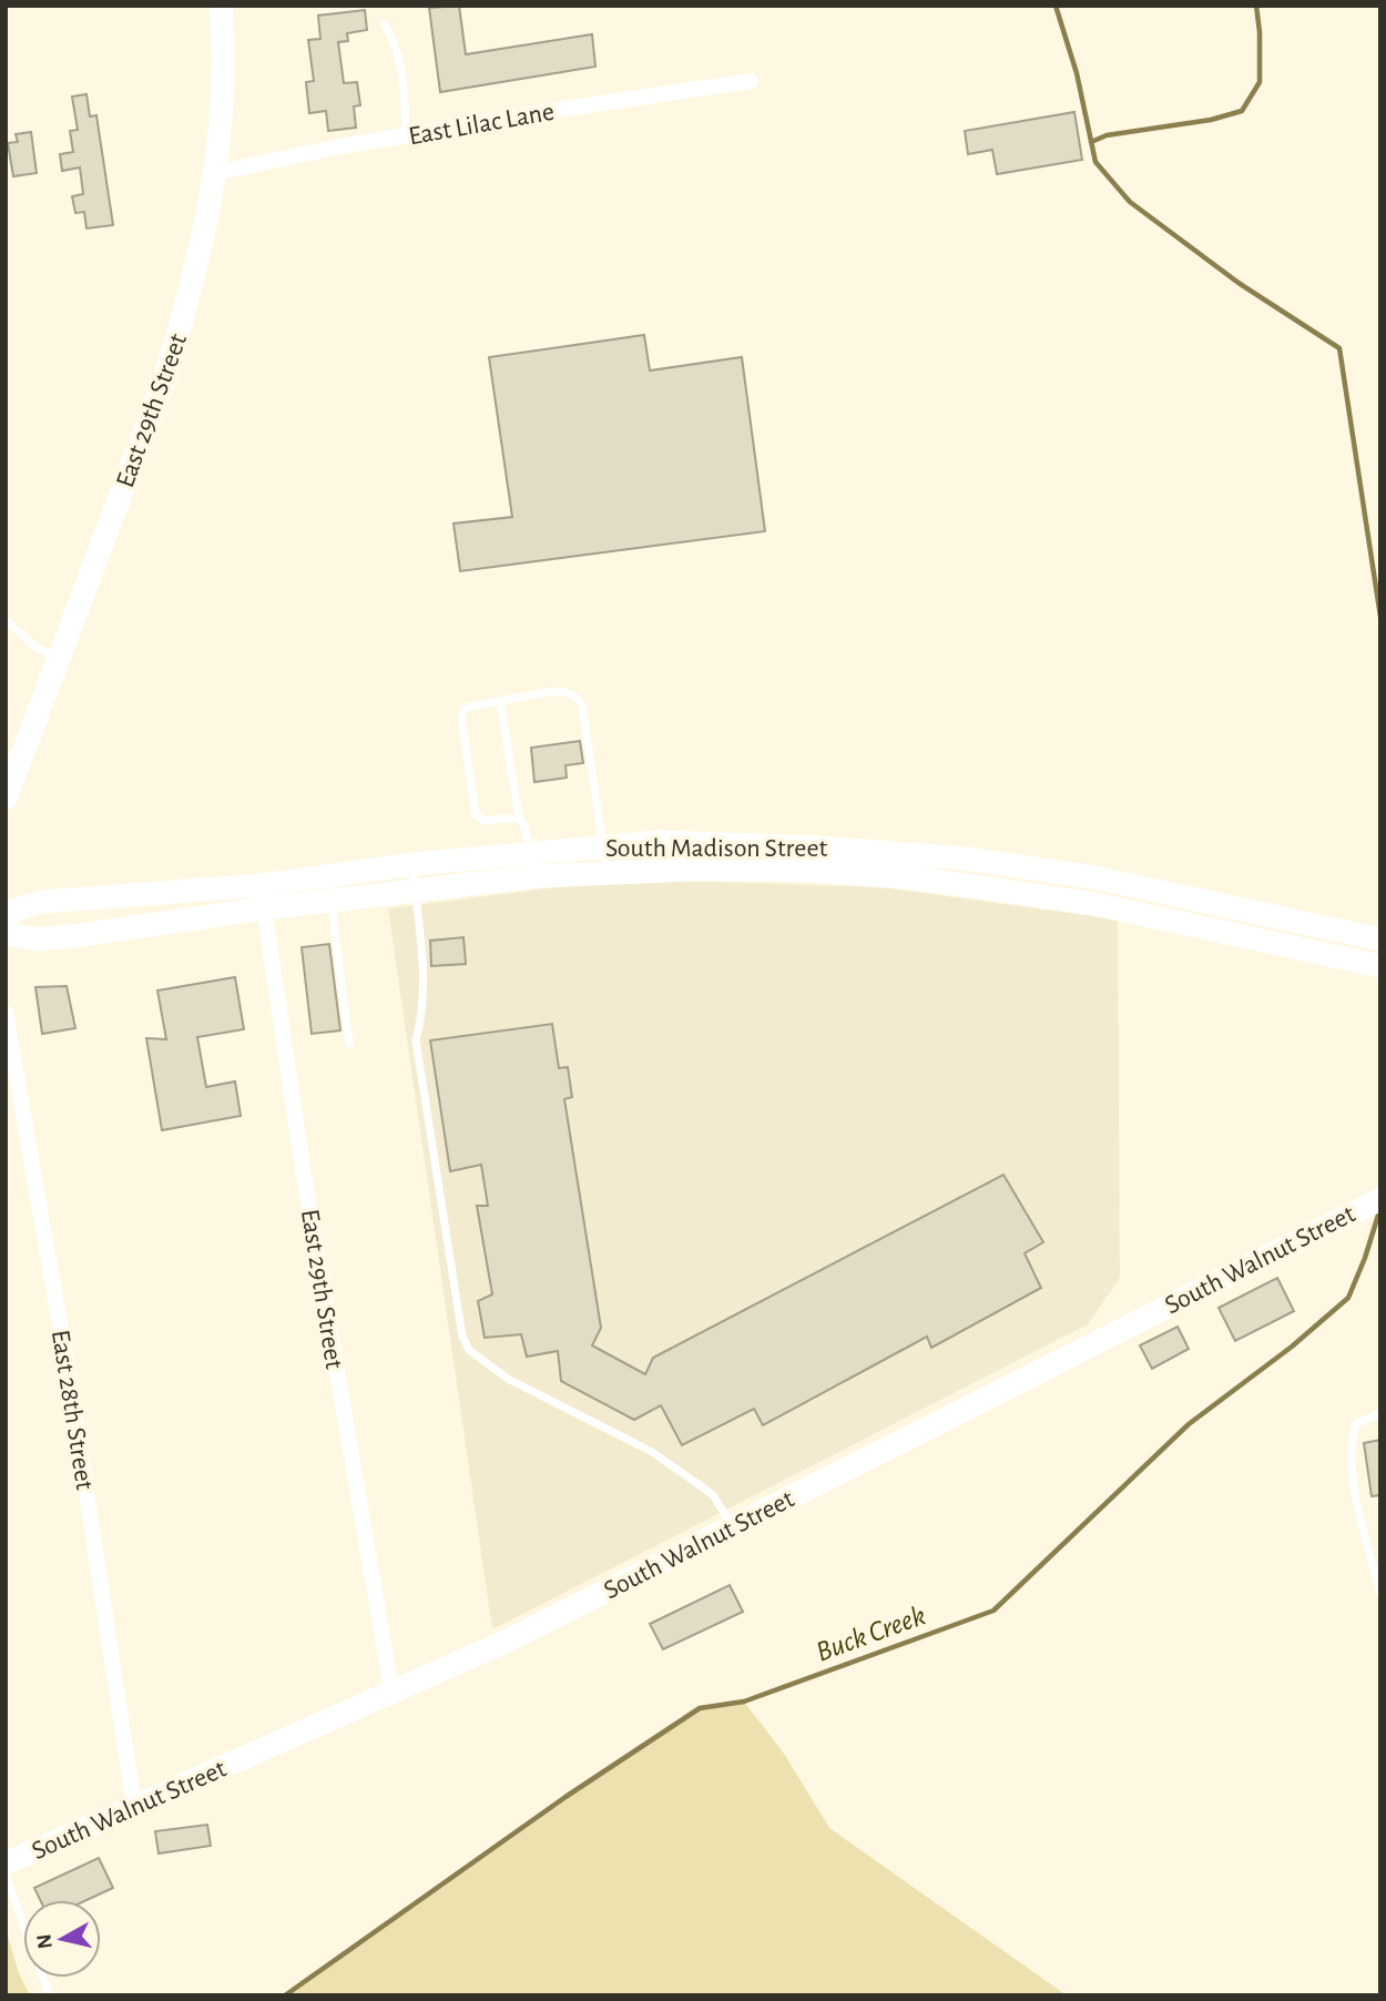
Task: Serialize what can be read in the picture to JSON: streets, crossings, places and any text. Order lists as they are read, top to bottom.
{
  "streets": {
    "main road": ["East 29th Street", "South Madison Street", "South Walnut Street"],
    "street": ["East Lilac Lane", "East 28th Street"]
  },
  "crossings": [
    ["East Lilac Lane", "East 29th Street"],
    ["East 29th Street", "South Madison Street"],
    ["East 29th Street", "South Walnut Street"],
    ["South Walnut Street", "East 28th Street"]
  ],
  "water": ["Buck Creek"],
  "north": "left"
}
